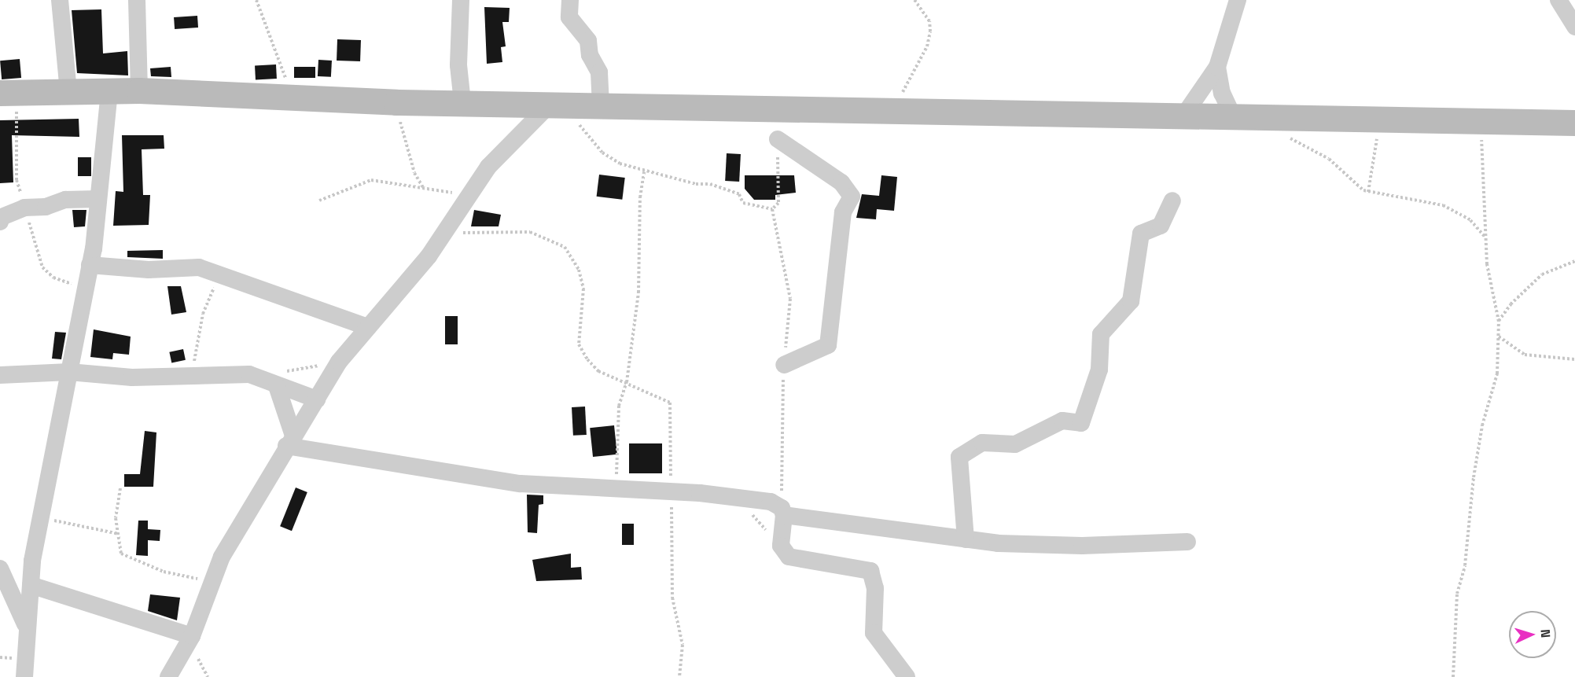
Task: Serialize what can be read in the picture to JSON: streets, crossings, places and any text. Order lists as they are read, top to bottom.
{
  "north": "right"
}
